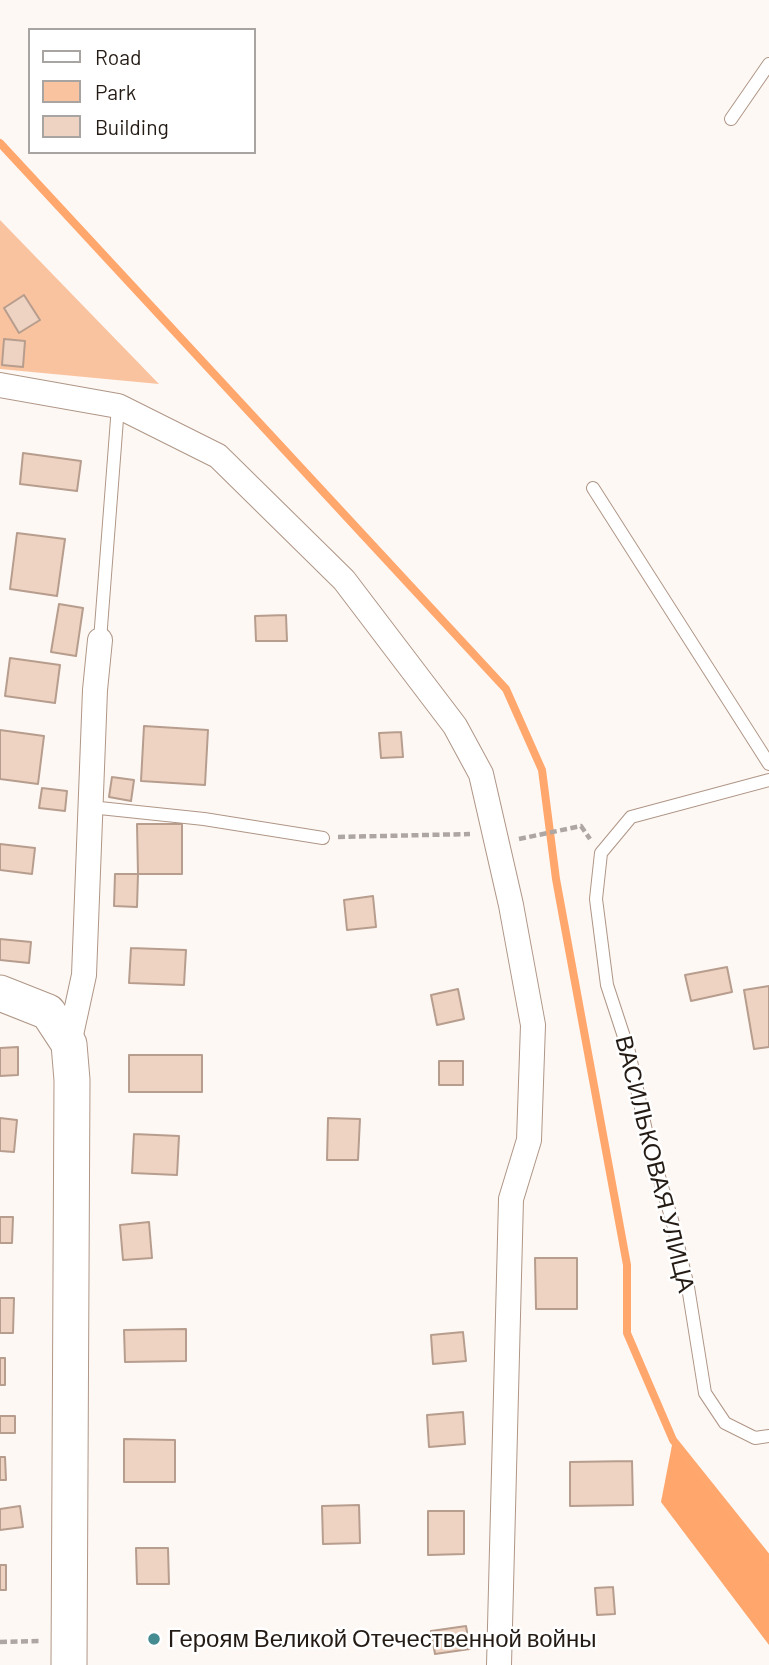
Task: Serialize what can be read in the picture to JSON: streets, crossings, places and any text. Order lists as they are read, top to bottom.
{
  "streets": {
    "lane": ["ВАСИЛЬКОВАЯ УЛИЦА"]
  },
  "places": ["Героям Великой Отечественной войны"],
  "legend": ["Road", "Park", "Building"]
}
